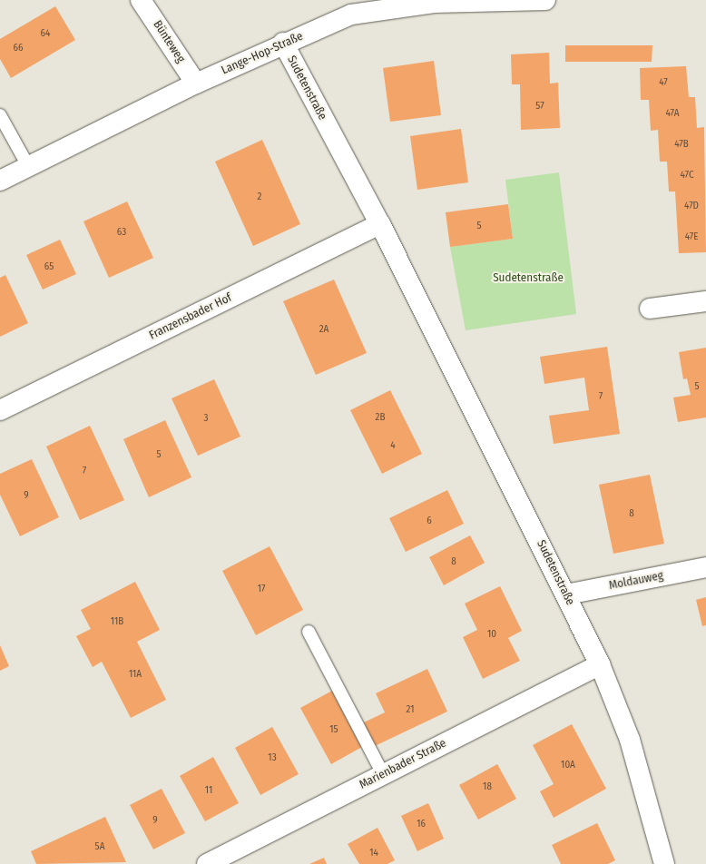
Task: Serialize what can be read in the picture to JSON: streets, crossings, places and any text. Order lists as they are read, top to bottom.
{
  "streets": {
    "street": [
      "Bünteweg",
      "Lange-Hop-Straße",
      "Sudetenstraße",
      "Franzensbader Hof",
      "Moldauweg",
      "Marienbader Straße"
    ]
  },
  "crossings": [
    ["Bünteweg", "Lange-Hop-Straße"],
    ["Lange-Hop-Straße", "Sudetenstraße"],
    ["Sudetenstraße", "Franzensbader Hof"],
    ["Sudetenstraße", "Moldauweg"],
    ["Sudetenstraße", "Marienbader Straße"]
  ],
  "parks": ["Sudetenstraße"],
  "house_numbers": [
    "64",
    "66",
    "47",
    "57",
    "47A",
    "47B",
    "47C",
    "2",
    "47D",
    "5",
    "63",
    "47E",
    "65",
    "2A",
    "5",
    "7",
    "2B",
    "3",
    "4",
    "5",
    "7",
    "9",
    "8",
    "6",
    "8",
    "17",
    "11B",
    "10",
    "11A",
    "21",
    "15",
    "13",
    "10A",
    "18",
    "11",
    "9",
    "16",
    "5A",
    "14"
  ]
}
